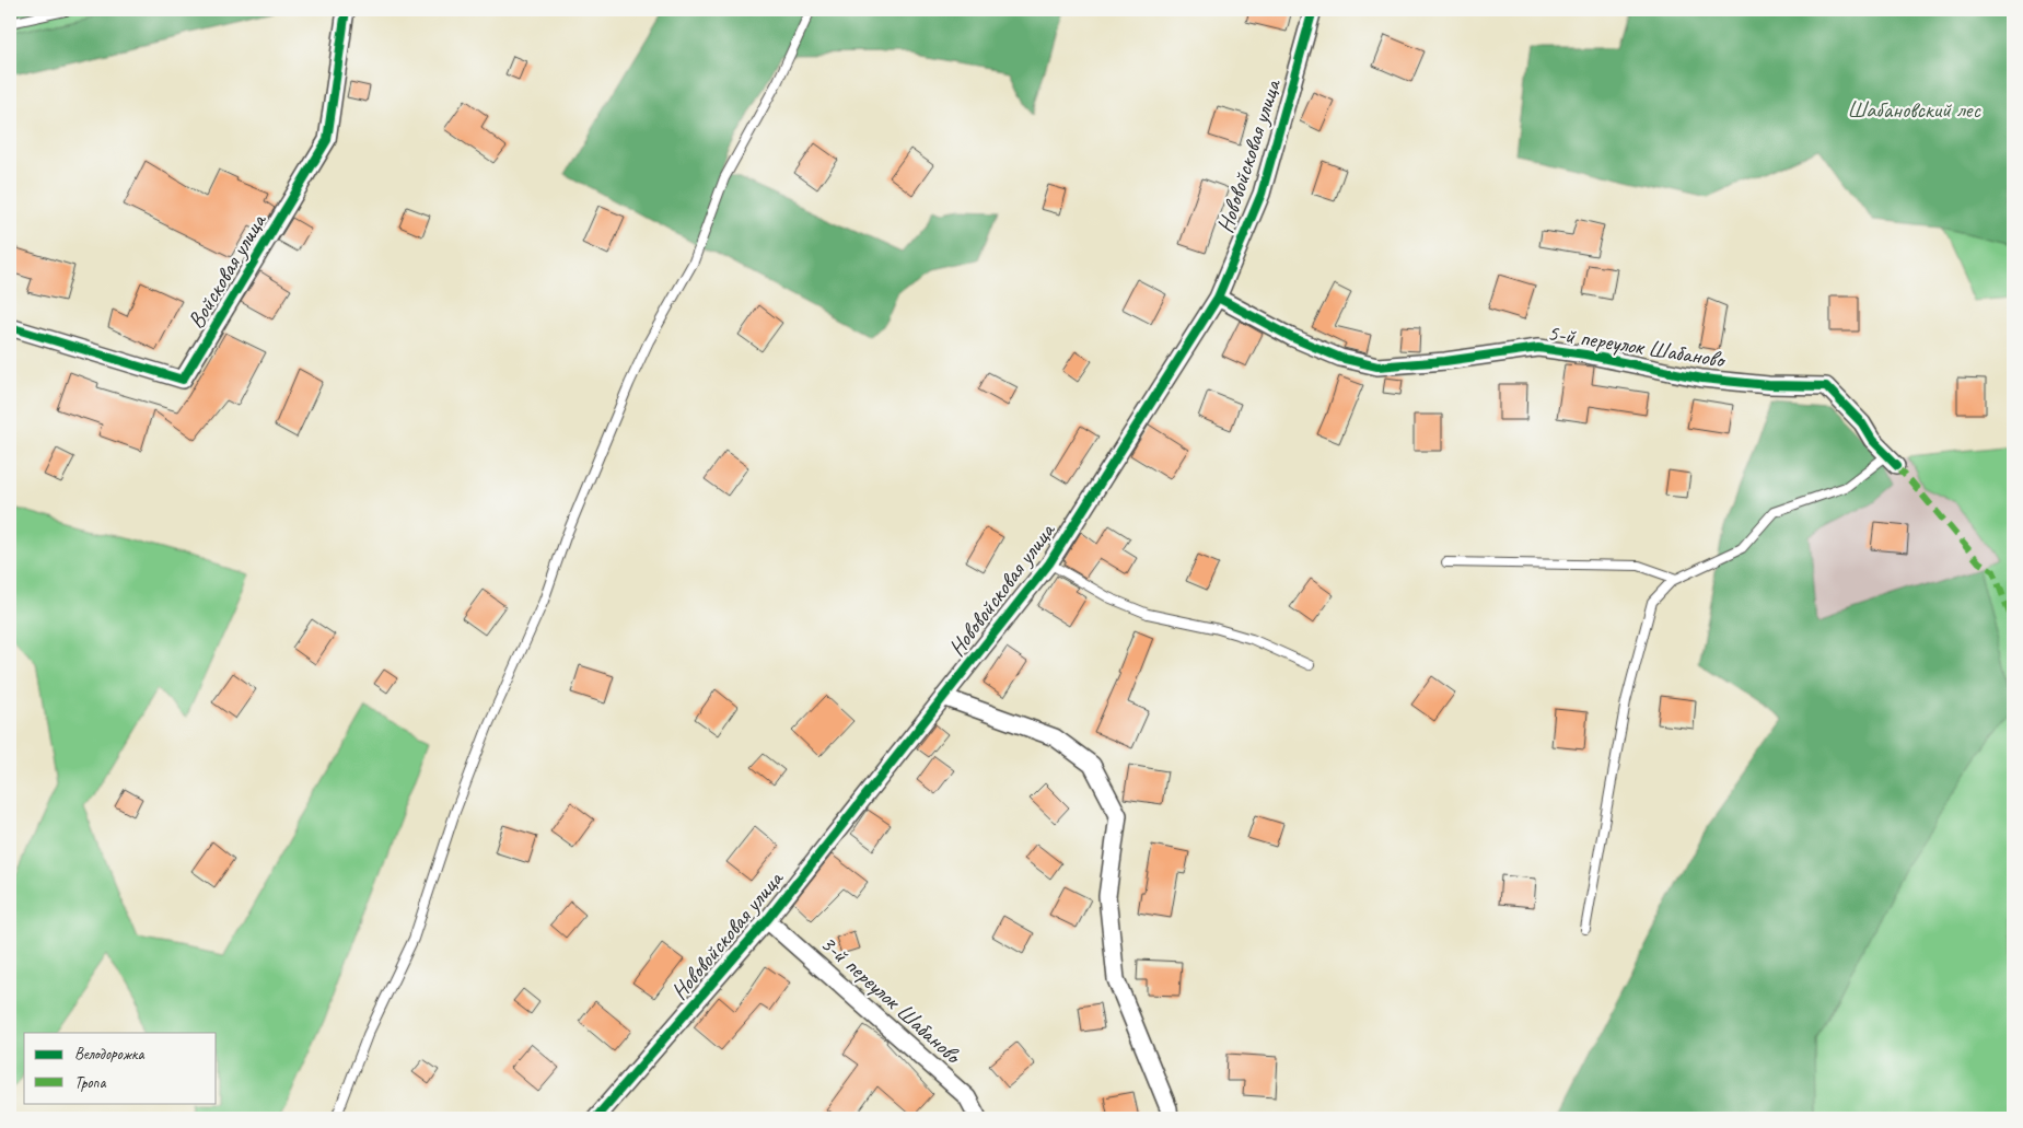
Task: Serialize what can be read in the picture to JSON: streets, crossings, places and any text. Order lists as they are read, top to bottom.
{
  "streets": {
    "street": [
      "Нововойсковая улица",
      "Войсковая улица",
      "5-й переулок Шабаново",
      "3-й переулок Шабаново"
    ]
  },
  "crossings": [
    ["Нововойсковая улица", "5-й переулок Шабаново"],
    ["Нововойсковая улица", "3-й переулок Шабаново"]
  ],
  "parks": ["Шабановский лес"],
  "legend": ["Велодорожка", "Тропа"]
}
